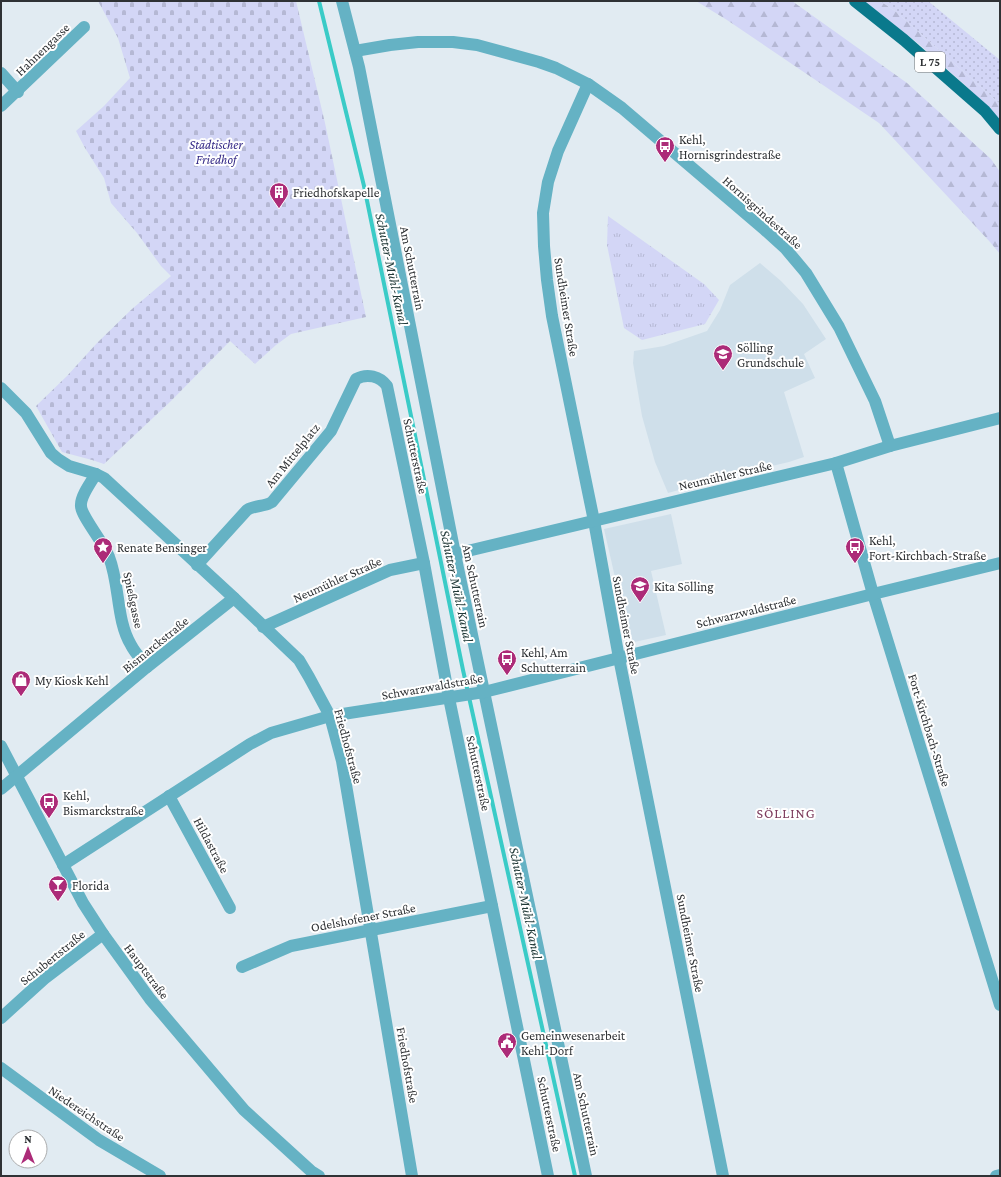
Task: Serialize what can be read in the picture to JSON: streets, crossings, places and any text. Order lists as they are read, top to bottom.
{
  "streets": {
    "main road": ["L 75"],
    "street": [
      "Hahnengasse",
      "Hornisgrindestraße",
      "Am Schutterrain",
      "Sundheimer Straße",
      "Am Mittelplatz",
      "Schutterstraße",
      "Neumühler Straße",
      "Spießgasse",
      "Schwarzwaldstraße",
      "Bismarckstraße",
      "Fort-Kirchbach-Straße",
      "Friedhofstraße",
      "Hildastraße",
      "Odelshofener Straße",
      "Schubertstraße",
      "Hauptstraße",
      "Niedereichstraße"
    ]
  },
  "crossings": [
    ["Hornisgrindestraße", "Am Schutterrain"],
    ["Hornisgrindestraße", "Sundheimer Straße"],
    ["Hornisgrindestraße", "Neumühler Straße"],
    ["Am Schutterrain", "Neumühler Straße"],
    ["Am Schutterrain", "Schwarzwaldstraße"],
    ["Sundheimer Straße", "Neumühler Straße"],
    ["Sundheimer Straße", "Schwarzwaldstraße"],
    ["Am Mittelplatz", "Schutterstraße"],
    ["Am Mittelplatz", "Friedhofstraße"],
    ["Schutterstraße", "Neumühler Straße"],
    ["Schutterstraße", "Schwarzwaldstraße"],
    ["Schutterstraße", "Odelshofener Straße"],
    ["Neumühler Straße", "Fort-Kirchbach-Straße"],
    ["Neumühler Straße", "Friedhofstraße"],
    ["Spießgasse", "Bismarckstraße"],
    ["Spießgasse", "Friedhofstraße"],
    ["Schwarzwaldstraße", "Fort-Kirchbach-Straße"],
    ["Schwarzwaldstraße", "Friedhofstraße"],
    ["Schwarzwaldstraße", "Hildastraße"],
    ["Schwarzwaldstraße", "Hauptstraße"],
    ["Bismarckstraße", "Friedhofstraße"],
    ["Bismarckstraße", "Hauptstraße"],
    ["Friedhofstraße", "Odelshofener Straße"],
    ["Schubertstraße", "Hauptstraße"]
  ],
  "districts": ["SÖLLING"],
  "water": ["Schutter-Mühl-Kanal"],
  "parks": ["Städtischer Friedhof"],
  "places": {
    "bus stop": [
      "Kehl, Hornisgrindestraße",
      "Kehl, Fort-Kirchbach-Straße",
      "Kehl, Am Schutterrain",
      "Kehl, Bismarckstraße"
    ],
    "building": ["Friedhofskapelle"],
    "school or university": ["Sölling Grundschule", "Kita Sölling"],
    "place": ["Renate Bensinger"],
    "shop": ["My Kiosk Kehl"],
    "bar": ["Florida"],
    "public building": ["Gemeinwesenarbeit Kehl-Dorf"]
  },
  "north": "top"
}
